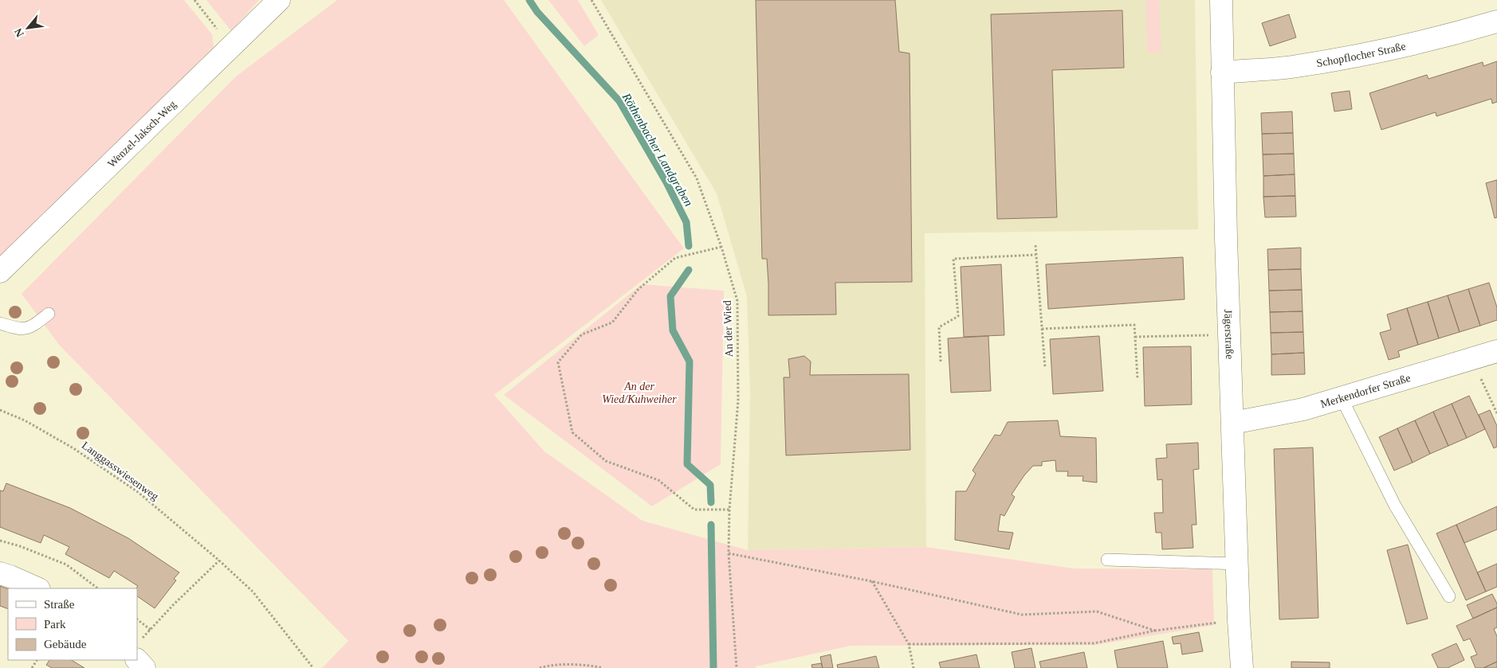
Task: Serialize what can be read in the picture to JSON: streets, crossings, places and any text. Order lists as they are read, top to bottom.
{
  "streets": {
    "street": [
      "Schopflocher Straße",
      "Wenzel-Jaksch-Weg",
      "Jägerstraße",
      "Merkendorfer Straße"
    ],
    "path": ["An der Wied", "Langgasswiesenweg"]
  },
  "crossings": [
    ["Schopflocher Straße", "Jägerstraße"],
    ["Jägerstraße", "Merkendorfer Straße"]
  ],
  "water": ["Röthenbacher Landgraben"],
  "parks": ["An der Wied/Kuhweiher"],
  "legend": ["Straße", "Park", "Gebäude"],
  "north": "bottom left"
}
